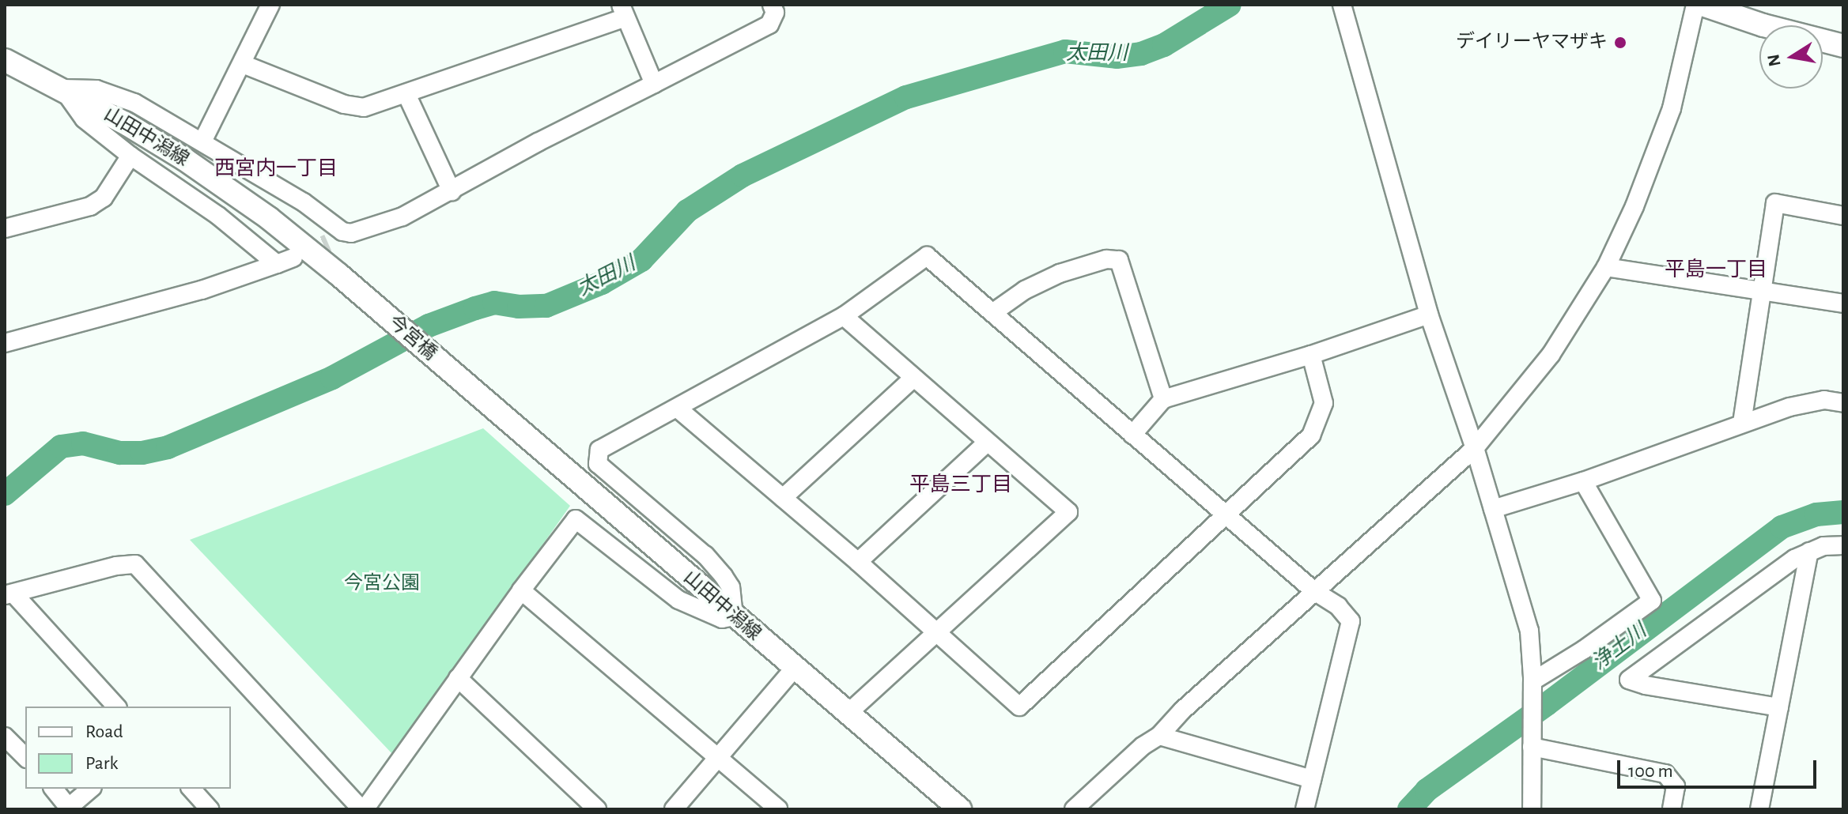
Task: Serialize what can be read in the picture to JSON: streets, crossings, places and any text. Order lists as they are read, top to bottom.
{
  "streets": {
    "main road": ["山田中潟線", "今宮橋"]
  },
  "crossings": [
    ["山田中潟線", "今宮橋"]
  ],
  "districts": ["西宮内一丁目", "平島一丁目", "平島三丁目"],
  "water": ["太田川", "浄土川"],
  "parks": ["今宮公園"],
  "places": ["デイリーヤマザキ"],
  "legend": ["Road", "Park"],
  "scale_bar": "100 m",
  "north": "left"
}
